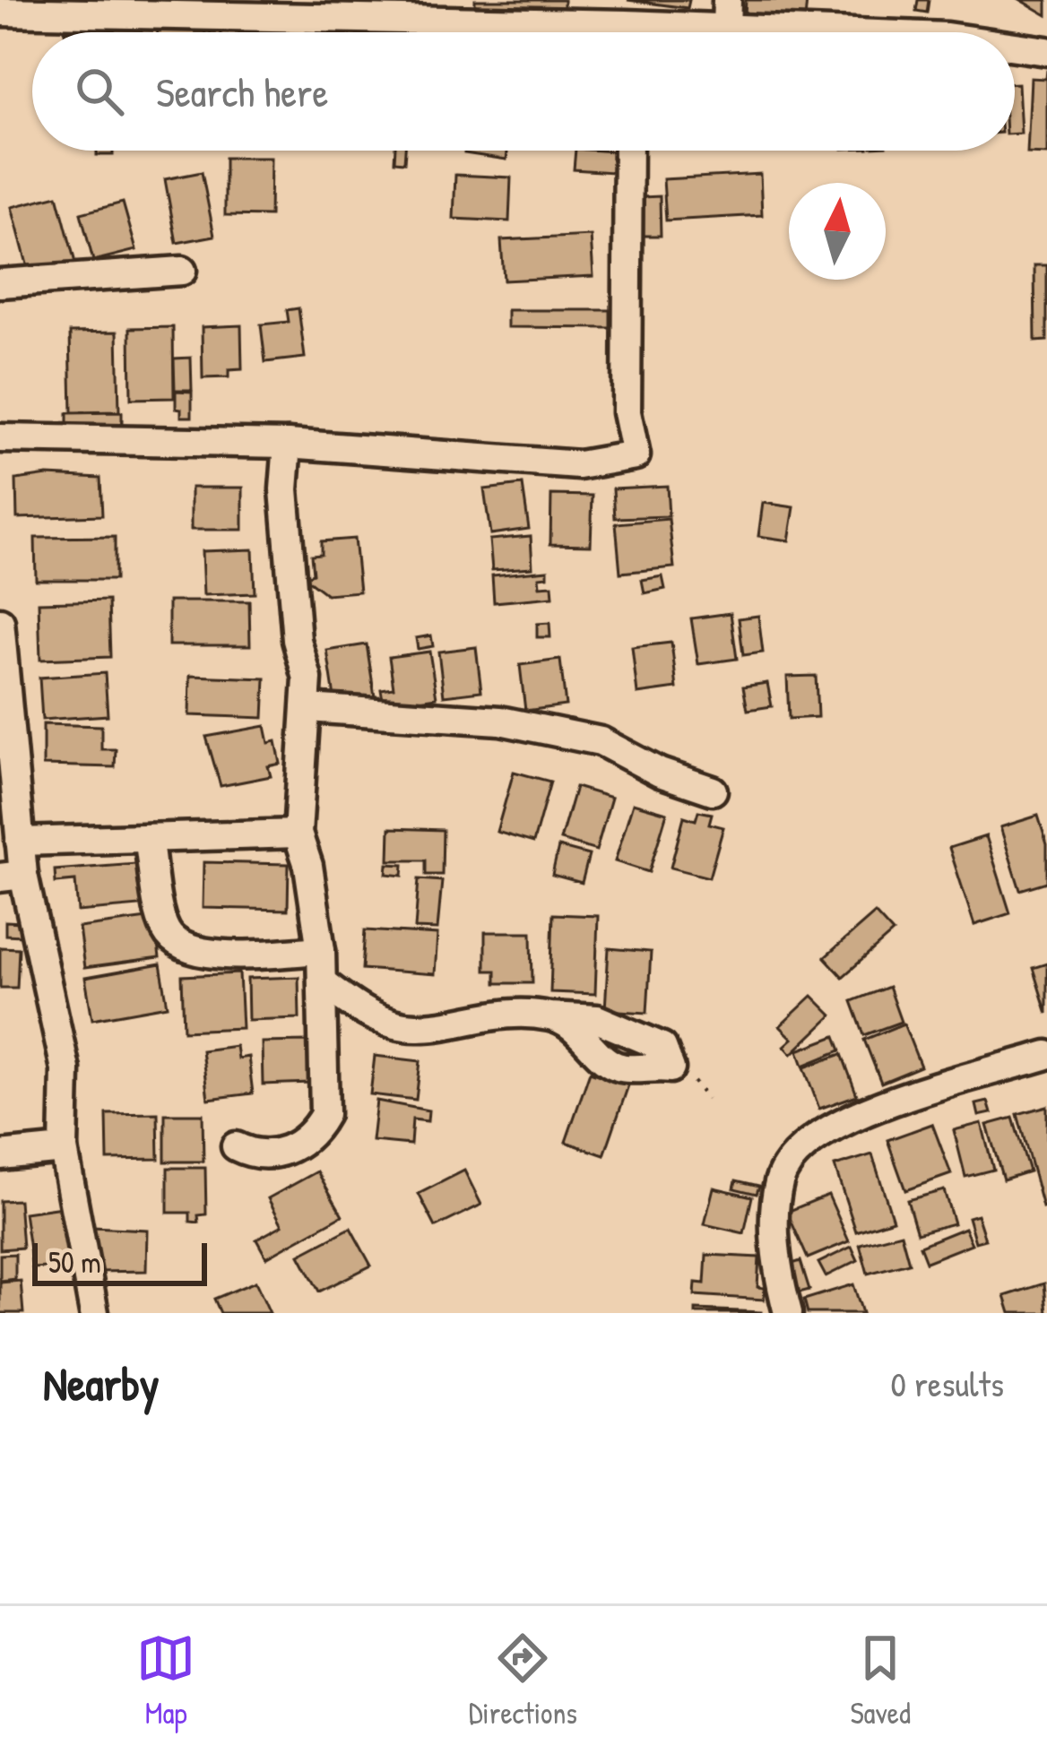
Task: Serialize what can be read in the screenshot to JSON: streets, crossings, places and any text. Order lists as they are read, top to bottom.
{
  "scale_bar": "50 m",
  "north": "top",
  "page": {
    "search": "Search here",
    "scale": "50 m",
    "heading": ["Nearby", "0 results"],
    "nav": ["Map", "Directions", "Saved"]
  }
}
